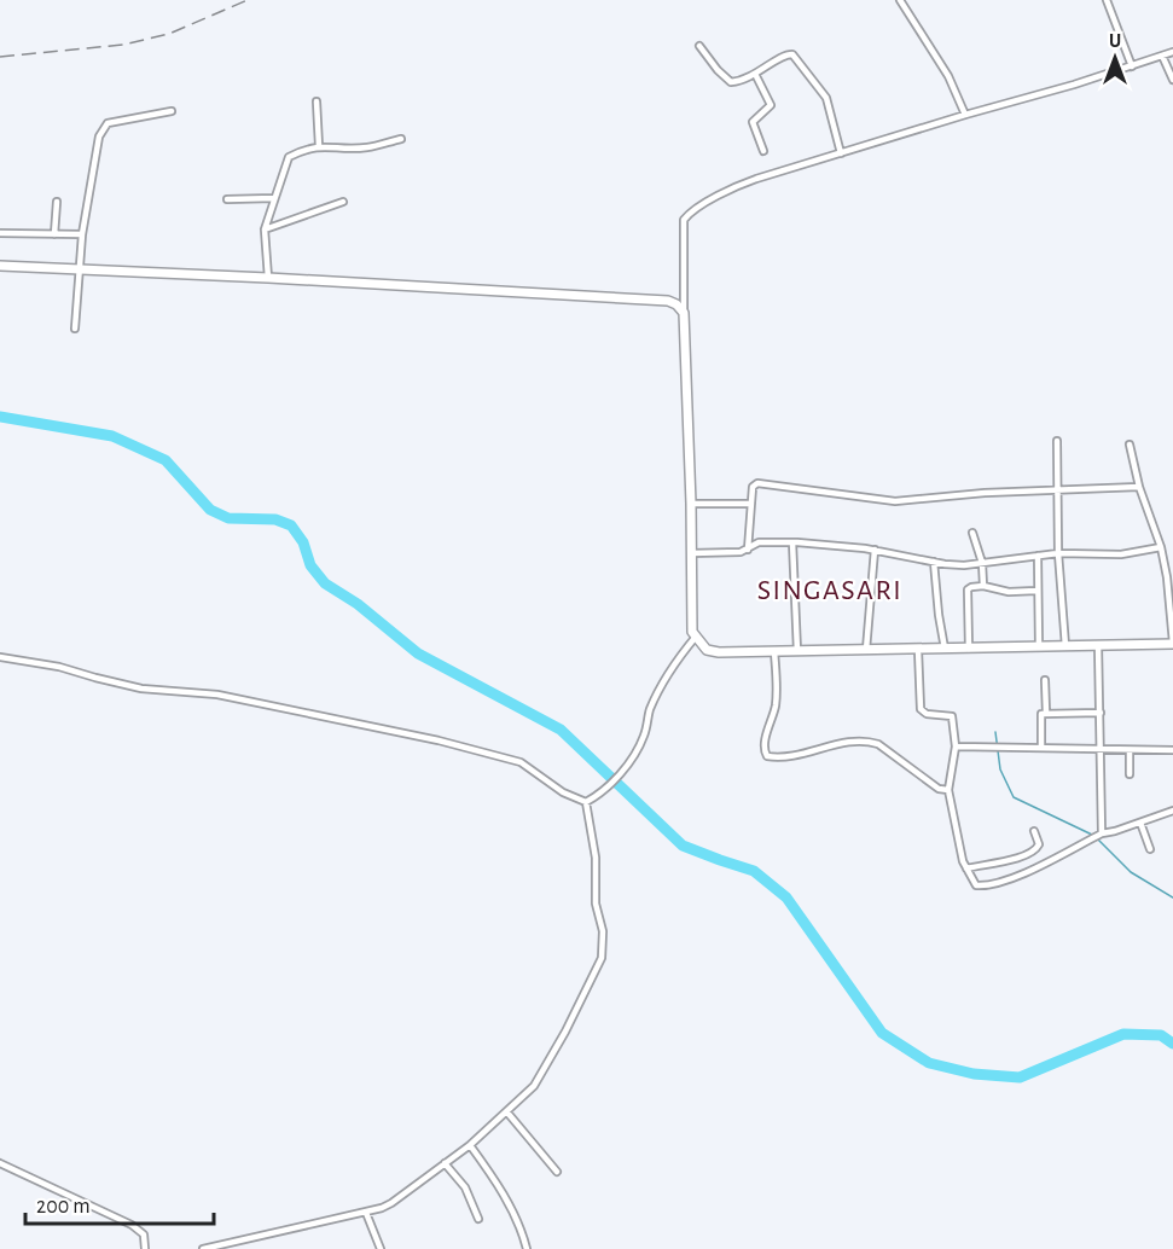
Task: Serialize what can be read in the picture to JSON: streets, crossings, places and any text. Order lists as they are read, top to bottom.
{
  "districts": ["SINGASARI"],
  "scale_bar": "200 m",
  "north": "top"
}
